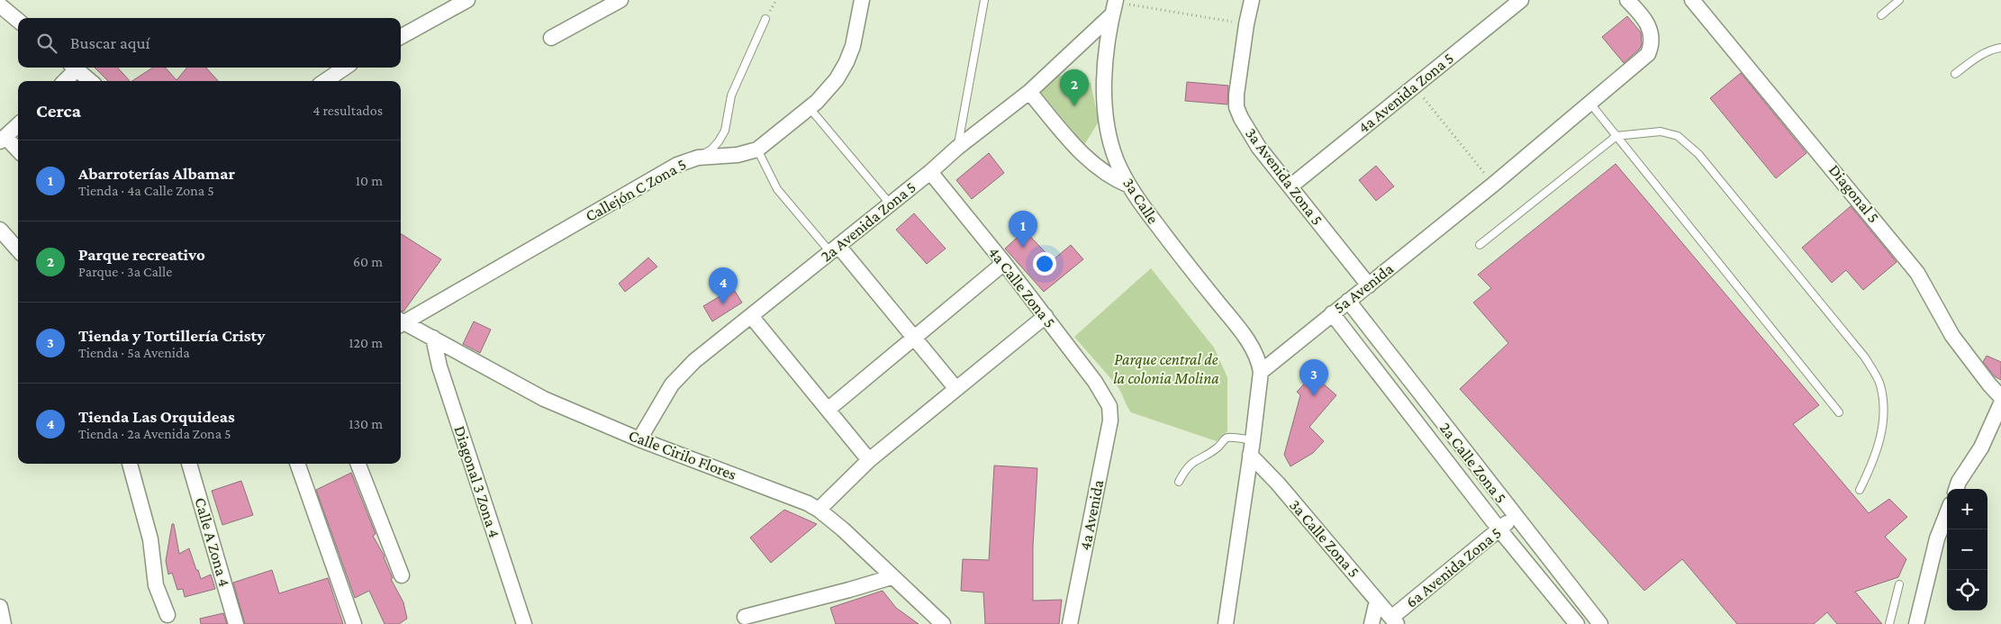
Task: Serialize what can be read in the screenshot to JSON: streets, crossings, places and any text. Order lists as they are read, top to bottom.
{
  "streets": {
    "street": [
      "4a Avenida Zona 5",
      "3a Avenida Zona 5",
      "Callejón C Zona 5",
      "Diagonal 5",
      "3a Calle",
      "2a Avenida Zona 5",
      "4a Calle Zona 5",
      "5a Avenida",
      "Calle Cirilo Flores",
      "2a Calle Zona 5",
      "Diagonal 3 Zona 4",
      "4a Avenida",
      "3a Calle Zona 5",
      "Calle A Zona 4",
      "6a Avenida Zona 5"
    ]
  },
  "crossings": [
    ["4a Avenida Zona 5", "3a Avenida Zona 5"],
    ["3a Avenida Zona 5", "5a Avenida"],
    ["3a Calle", "2a Avenida Zona 5"],
    ["3a Calle", "5a Avenida"],
    ["2a Avenida Zona 5", "4a Calle Zona 5"],
    ["2a Avenida Zona 5", "Calle Cirilo Flores"],
    ["4a Calle Zona 5", "4a Avenida"],
    ["5a Avenida", "2a Calle Zona 5"],
    ["Calle Cirilo Flores", "Diagonal 3 Zona 4"],
    ["2a Calle Zona 5", "6a Avenida Zona 5"],
    ["3a Calle Zona 5", "6a Avenida Zona 5"]
  ],
  "parks": ["Parque central de la colonia Molina"],
  "page": {
    "search": "Buscar aquí",
    "pins": [
      "2",
      "1",
      "4",
      "3"
    ],
    "heading": ["Cerca", "4 resultados"],
    "list": [
      {
        "mark": "1",
        "name": "Abarroterías Albamar",
        "note": "Tienda · 4a Calle Zona 5",
        "value": "10 m"
      },
      {
        "mark": "2",
        "name": "Parque recreativo",
        "note": "Parque · 3a Calle",
        "value": "60 m"
      },
      {
        "mark": "3",
        "name": "Tienda y Tortillería Cristy",
        "note": "Tienda · 5a Avenida",
        "value": "120 m"
      },
      {
        "mark": "4",
        "name": "Tienda Las Orquideas",
        "note": "Tienda · 2a Avenida Zona 5",
        "value": "130 m"
      }
    ],
    "map_buttons": ["+", "−"]
  }
}
